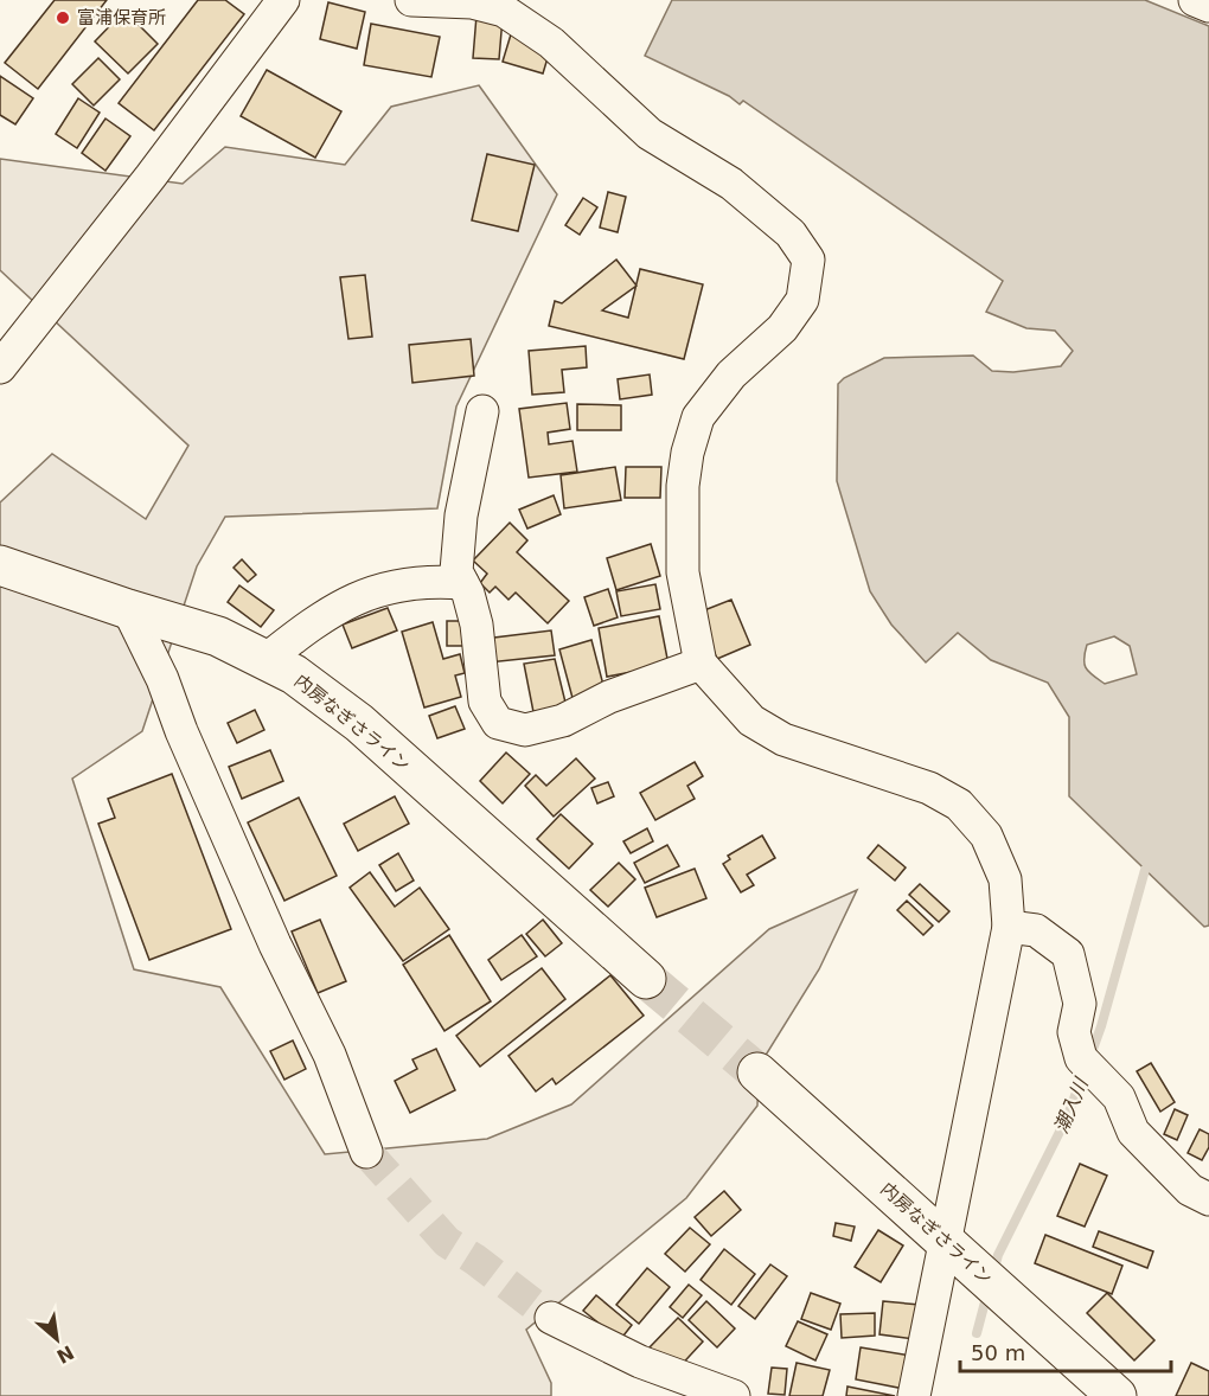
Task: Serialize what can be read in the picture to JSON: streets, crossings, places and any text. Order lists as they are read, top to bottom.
{
  "streets": {
    "highway": ["内房なぎさライン"]
  },
  "water": ["潮入川"],
  "places": ["富浦保育所"],
  "scale_bar": "50 m",
  "north": "bottom right"
}
